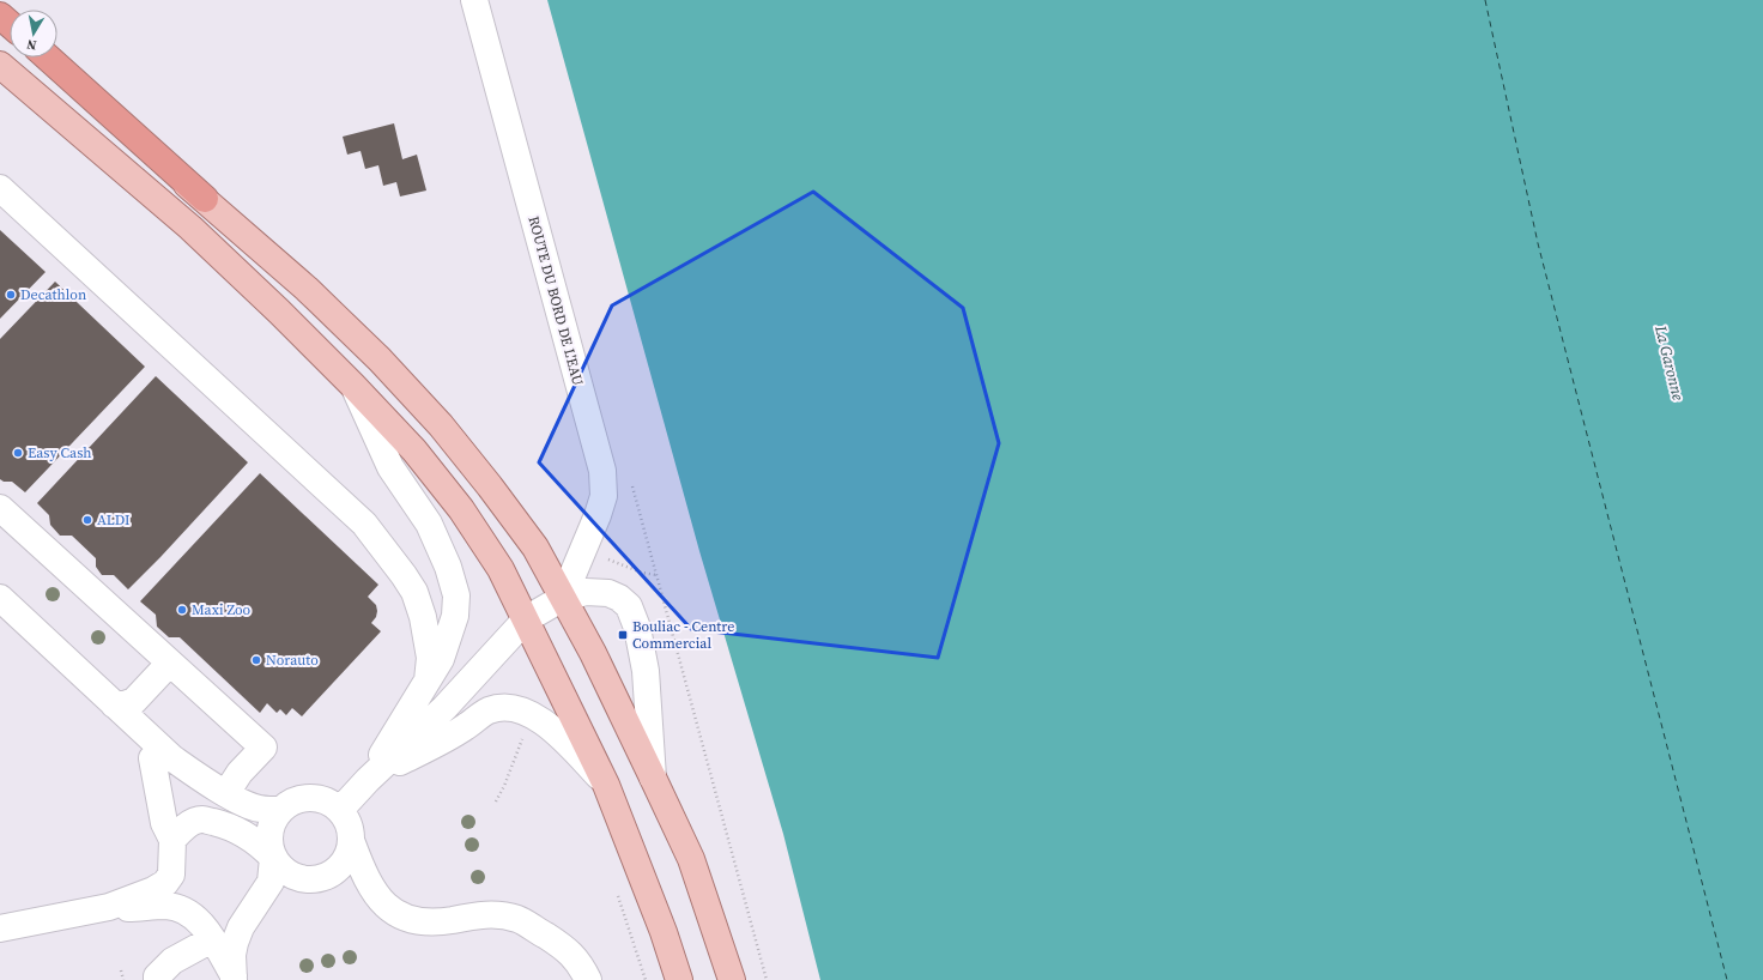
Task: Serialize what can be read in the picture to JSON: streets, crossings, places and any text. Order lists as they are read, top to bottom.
{
  "streets": {
    "street": ["ROUTE DU BORD DE L'EAU"]
  },
  "water": ["La Garonne"],
  "places": {
    "other": [
      "Decathlon",
      "Easy Cash",
      "ALDI",
      "Maxi Zoo",
      "Norauto"
    ],
    "transit": ["Bouliac - Centre Commercial"]
  },
  "north": "bottom"
}
